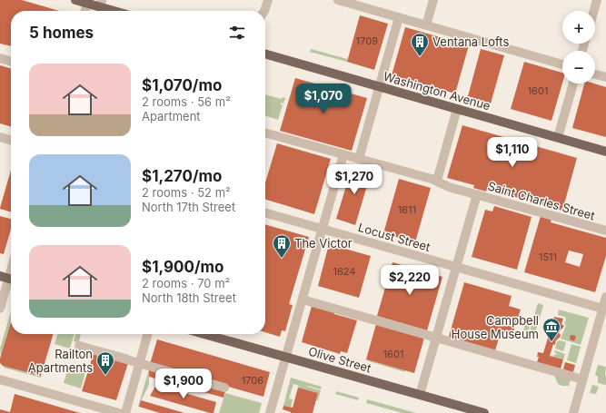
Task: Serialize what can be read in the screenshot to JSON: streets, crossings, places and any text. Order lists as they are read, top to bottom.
{
  "streets": {
    "main road": ["Washington Avenue", "Olive Street"],
    "street": ["Saint Charles Street", "Locust Street"]
  },
  "places": {
    "building": ["Ventana Lofts", "The Victor", "Railton Apartments"],
    "museum": ["Campbell House Museum"]
  },
  "house_numbers": [
    "1709",
    "1601",
    "1611",
    "1511",
    "1624",
    "1601",
    "1706"
  ],
  "page": {
    "map_buttons": ["+", "−"],
    "heading": "5 homes",
    "list": [
      {
        "name": "$1,070/mo",
        "note": "2 rooms · 56 m² · Apartment"
      },
      {
        "name": "$1,270/mo",
        "note": "2 rooms · 52 m² · North 17th Street"
      },
      {
        "name": "$1,900/mo",
        "note": "2 rooms · 70 m² · North 18th Street"
      }
    ],
    "price": [
      "$1,070",
      "$1,110",
      "$1,270",
      "$2,220",
      "$1,900"
    ]
  }
}
